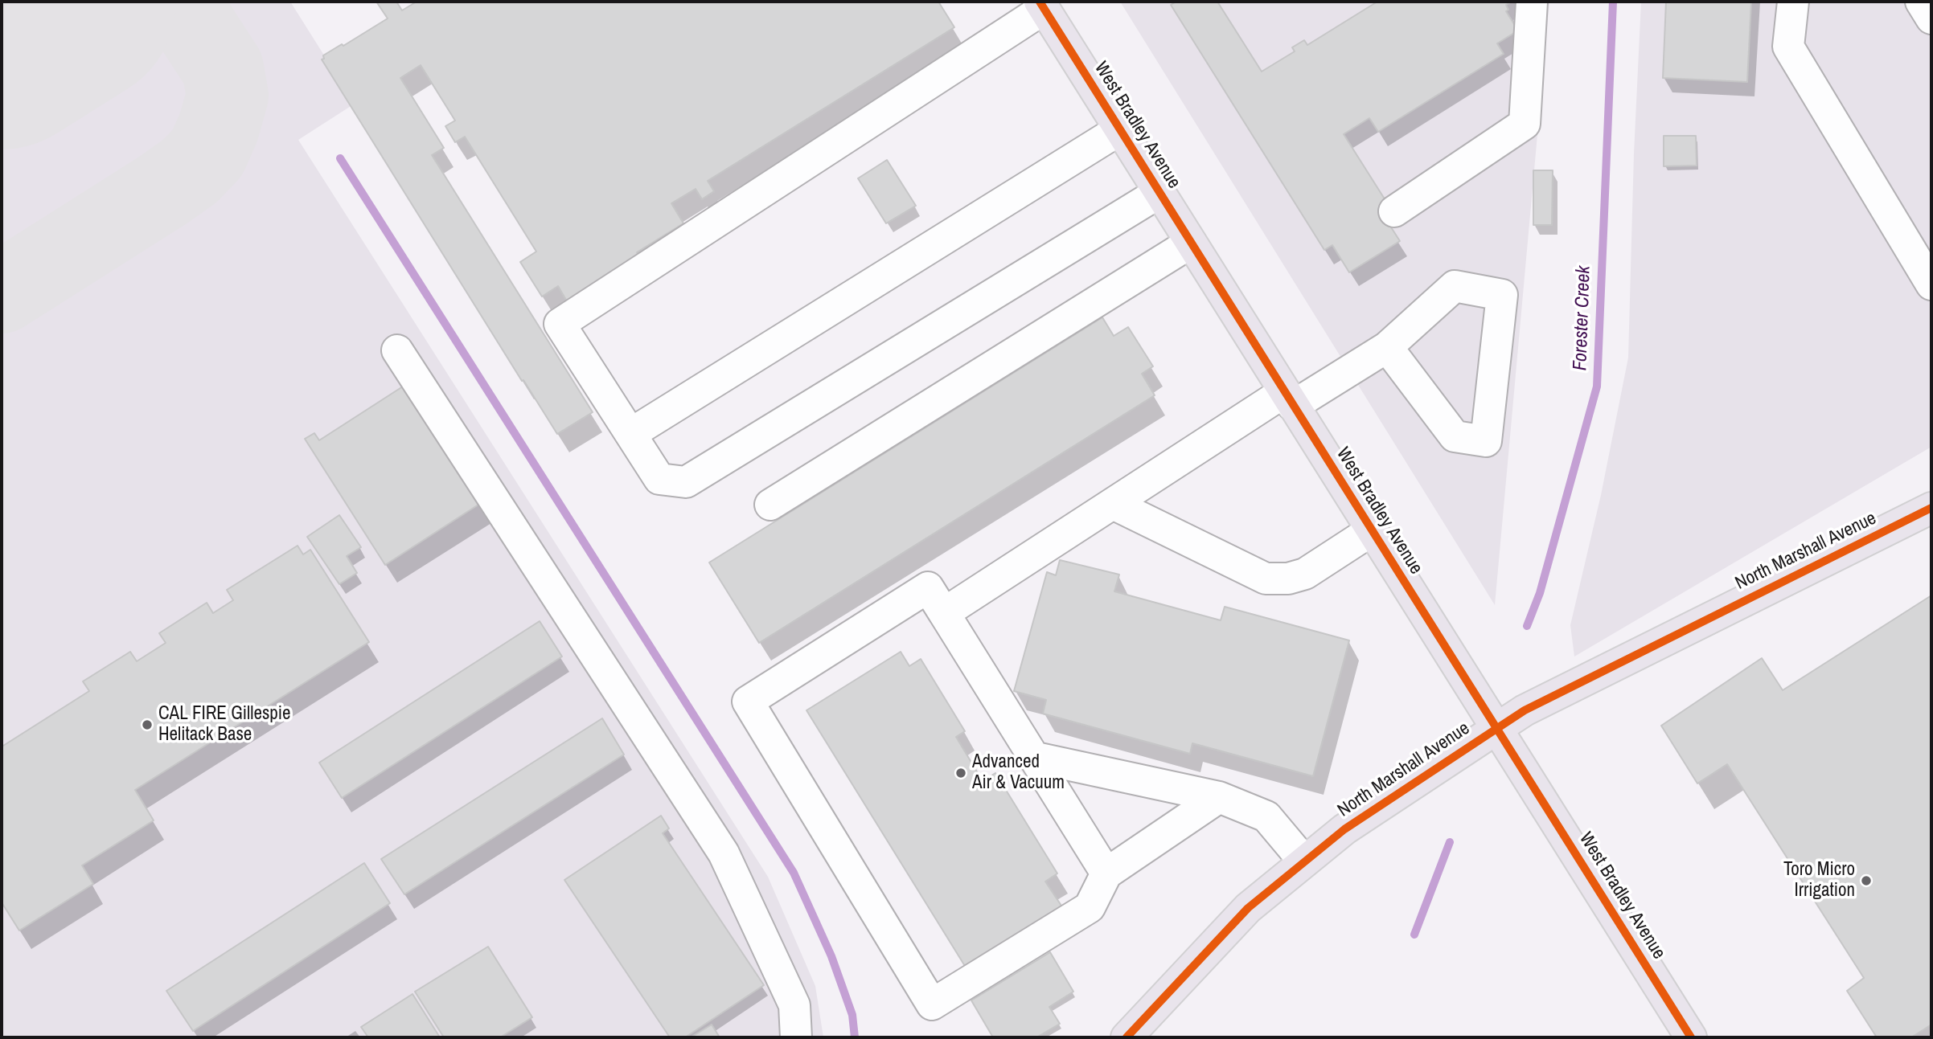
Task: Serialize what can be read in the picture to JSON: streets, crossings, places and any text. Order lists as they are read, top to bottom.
{
  "streets": {
    "main road": ["West Bradley Avenue", "North Marshall Avenue"]
  },
  "crossings": [
    ["West Bradley Avenue", "North Marshall Avenue"]
  ],
  "water": ["Forester Creek"],
  "places": ["CAL FIRE Gillespie Helitack Base", "Advanced Air & Vacuum", "Toro Micro Irrigation"]
}
